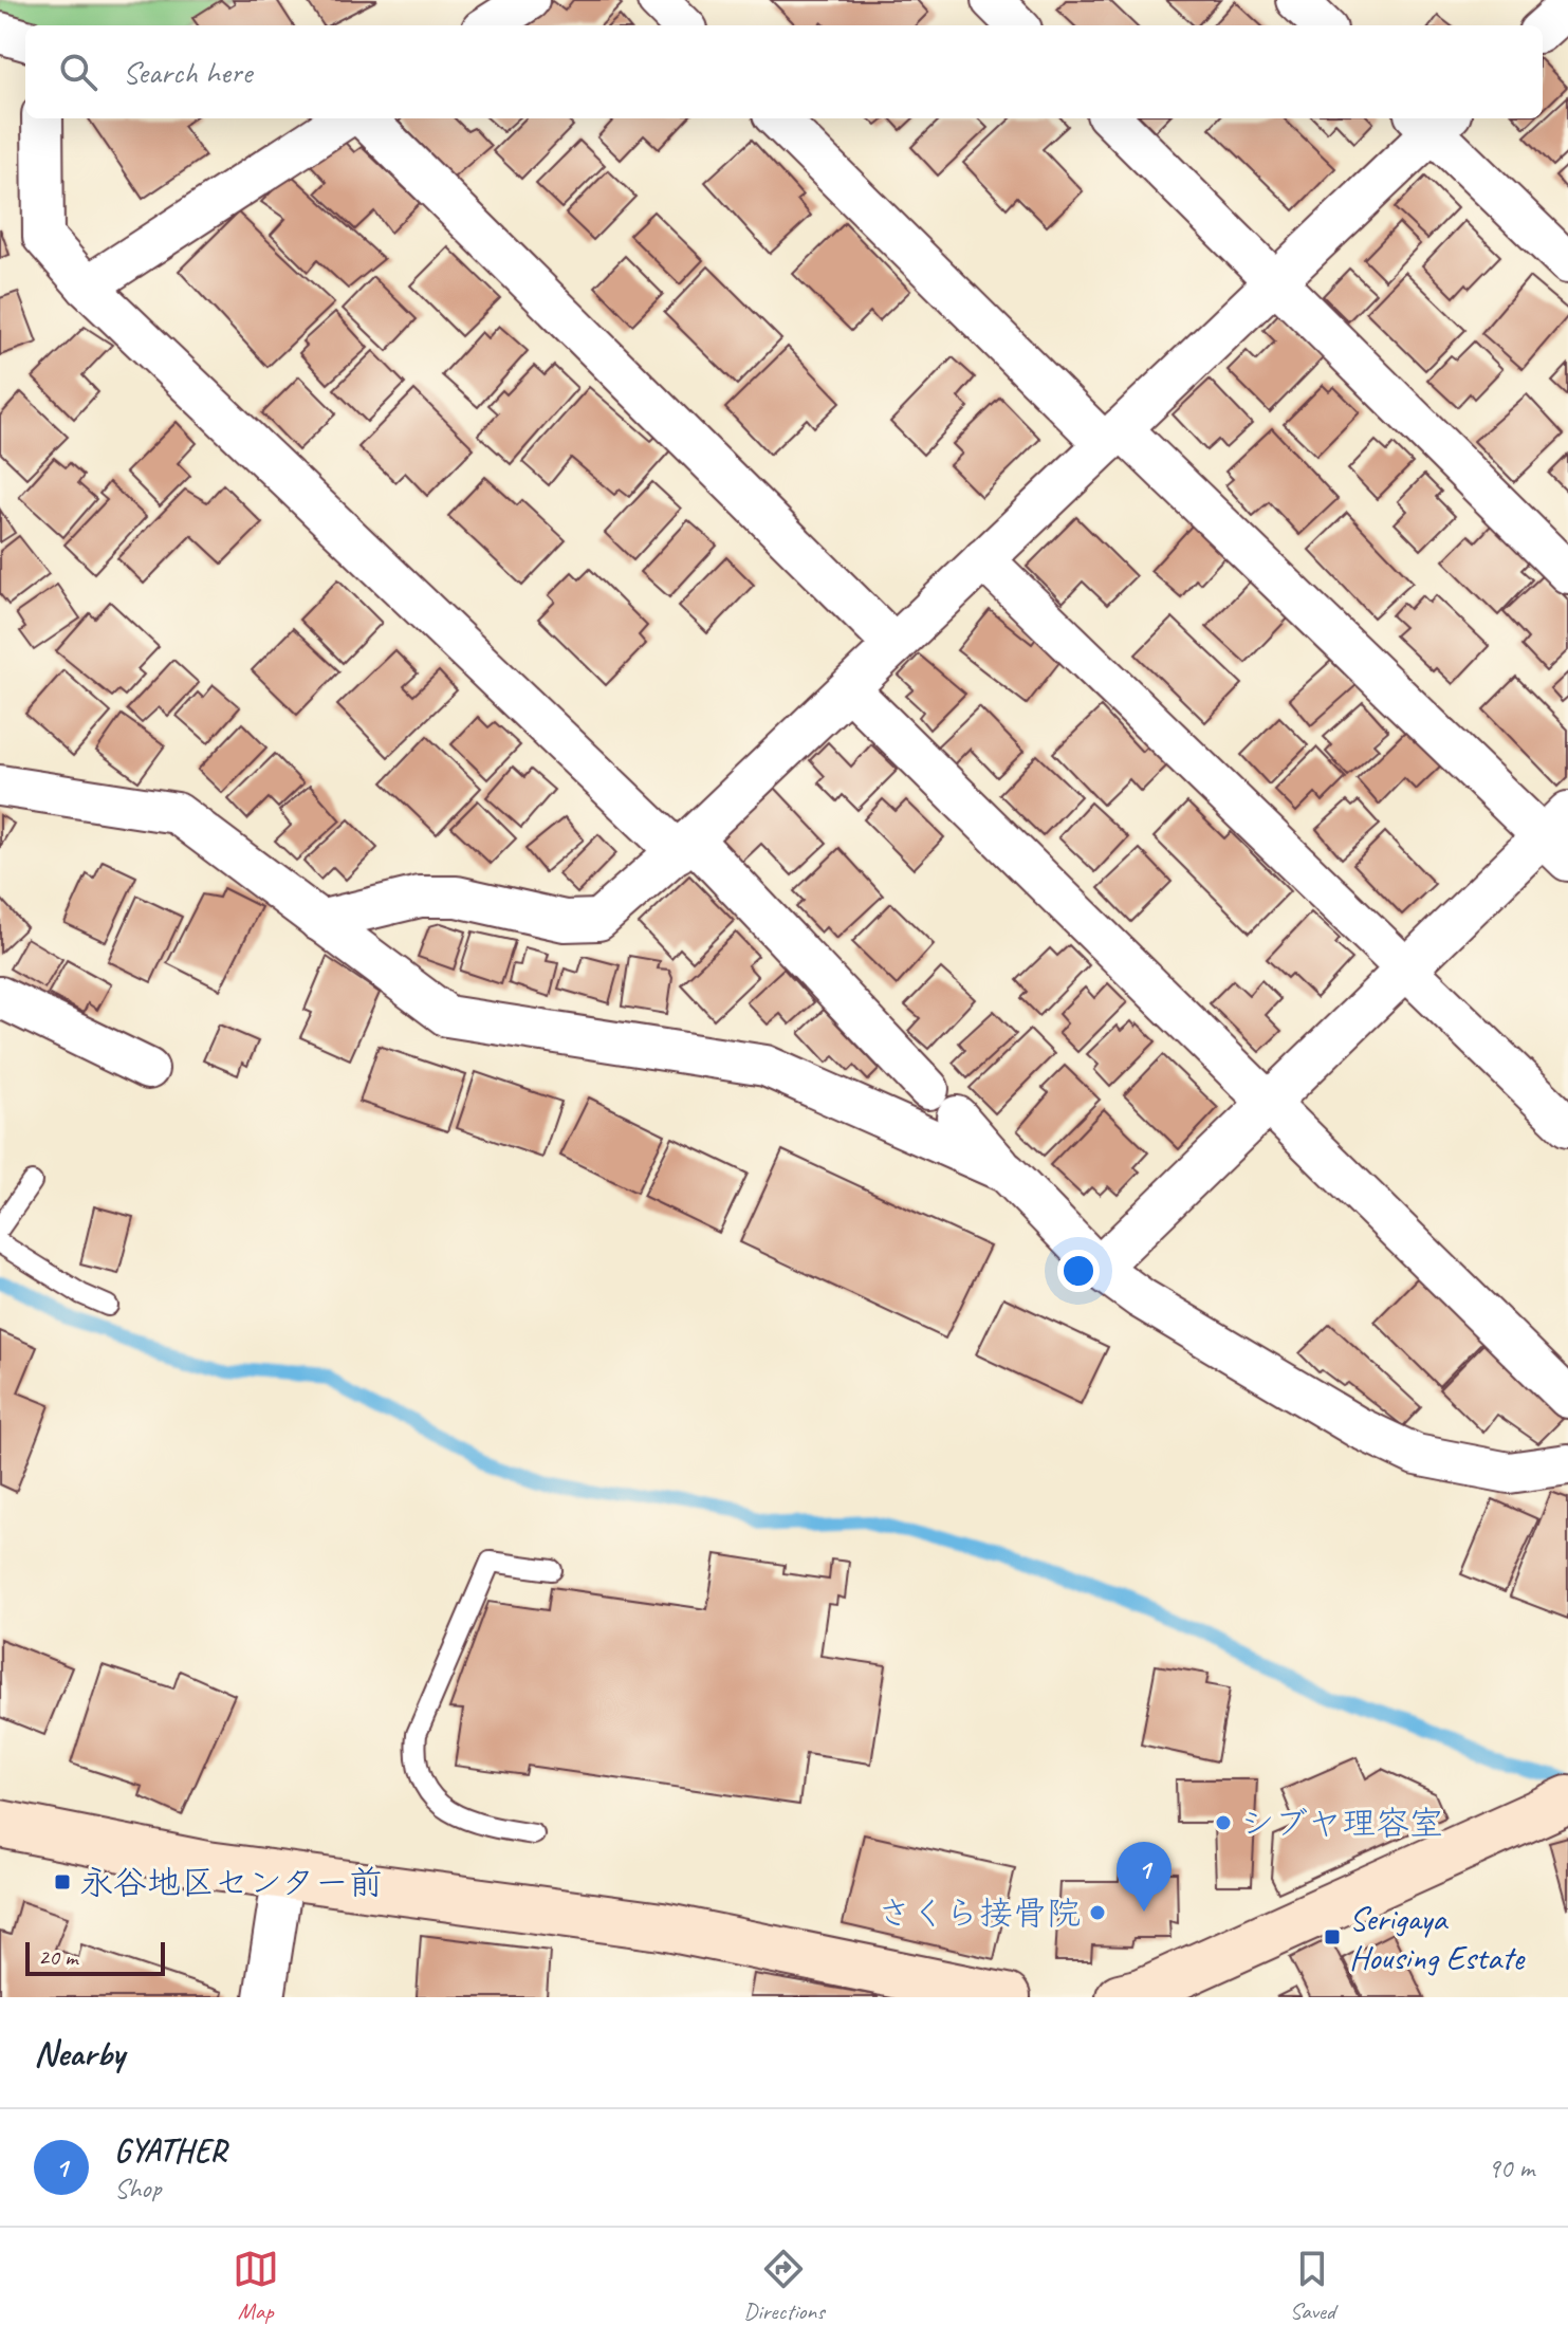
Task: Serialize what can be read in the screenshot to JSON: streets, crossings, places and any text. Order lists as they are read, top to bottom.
{
  "places": {
    "other": ["シブヤ理容室", "さくら接骨院"],
    "transit": ["永谷地区センター前", "Serigaya Housing Estate"]
  },
  "scale_bar": "20 m",
  "page": {
    "search": "Search here",
    "pins": "1",
    "scale": "20 m",
    "heading": "Nearby",
    "list": [
      {
        "mark": "1",
        "name": "GYATHER",
        "note": "Shop",
        "value": "90 m"
      }
    ],
    "nav": ["Map", "Directions", "Saved"]
  }
}
